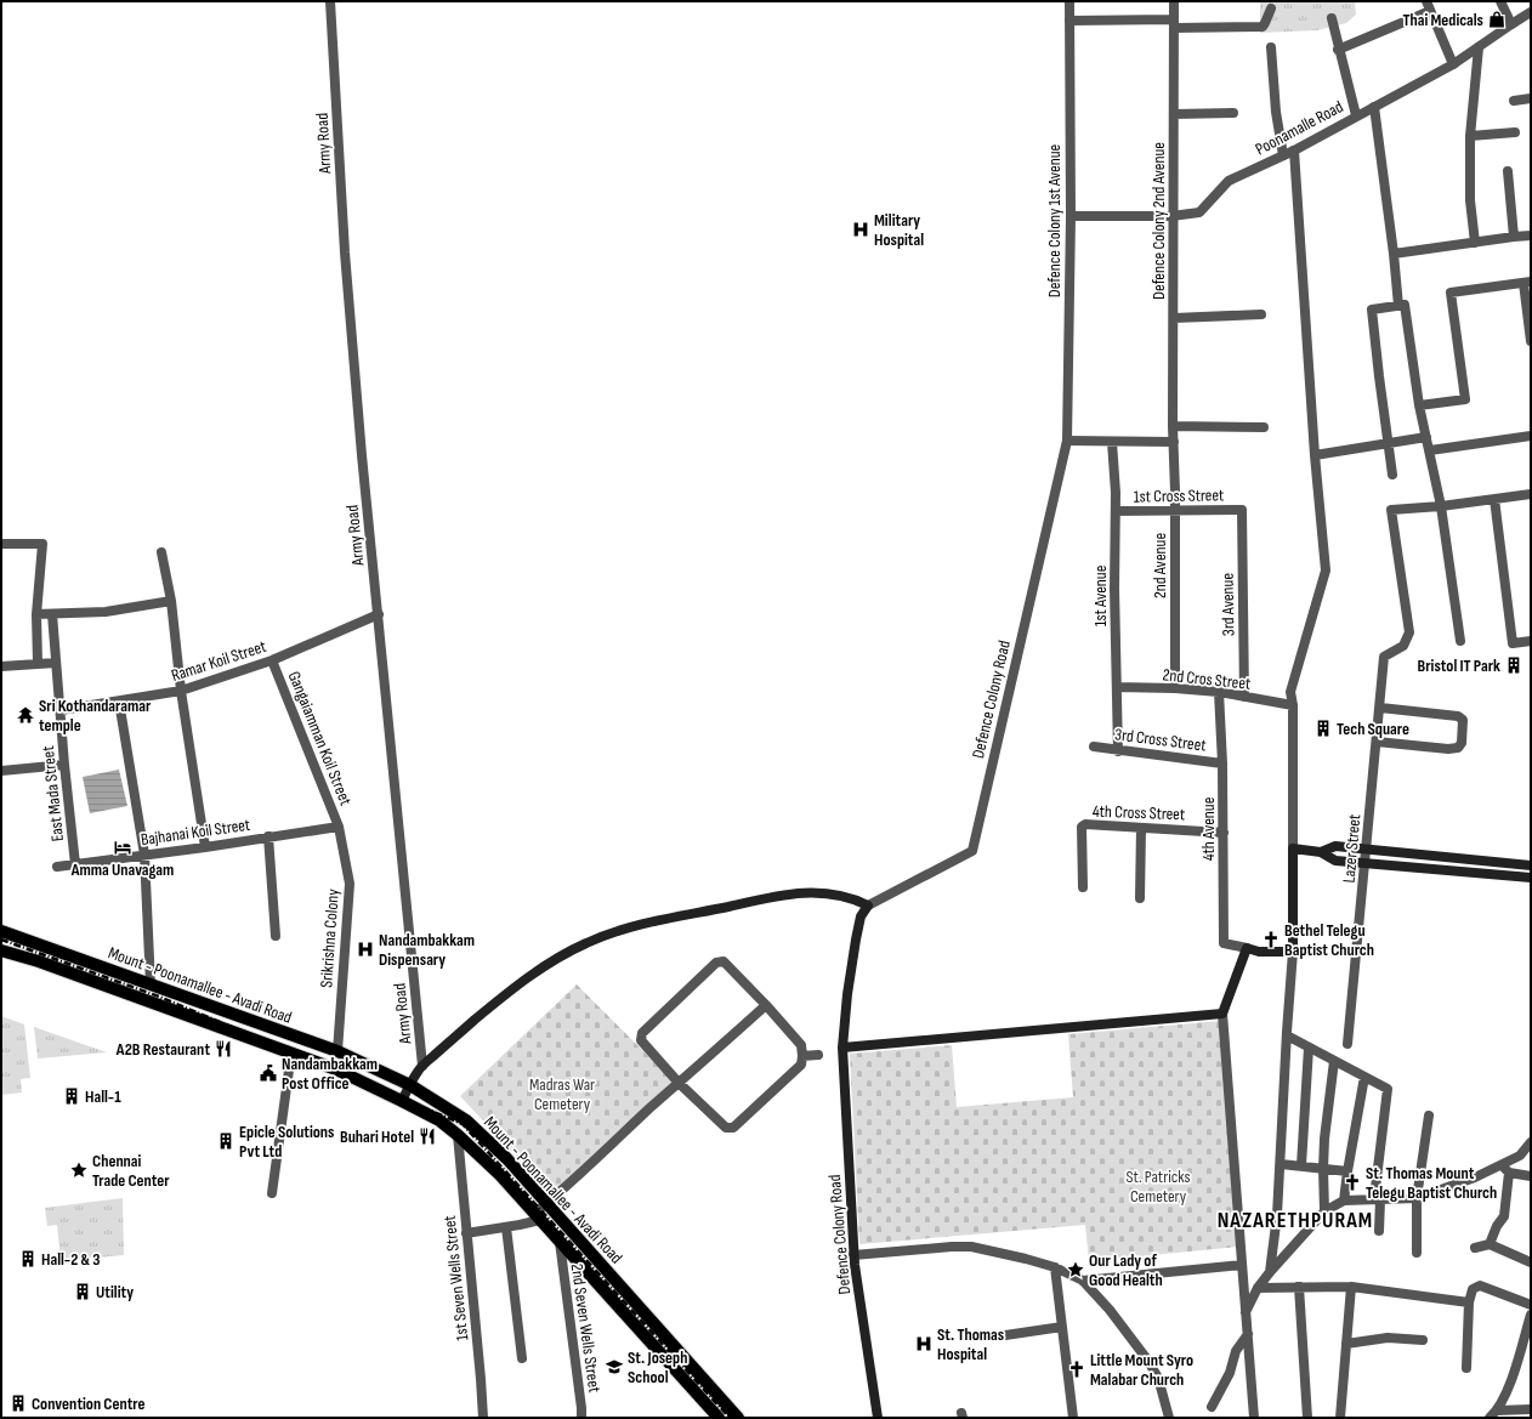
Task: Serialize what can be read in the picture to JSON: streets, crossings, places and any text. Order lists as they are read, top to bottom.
{
  "streets": {
    "main road": ["Defence Colony Road", "Mount - Poonamallee - Avadi Road"],
    "street": [
      "Poonamalle Road",
      "Army Road",
      "Defence Colony 1st Avenue",
      "Defence Colony 2nd Avenue",
      "1st Cross Street",
      "2nd Avenue",
      "1st Avenue",
      "3rd Avenue",
      "Ramar Koil Street",
      "2nd Cros Street",
      "Gangaiamman Koil Street",
      "3rd Cross Street",
      "East Mada Street",
      "4th Cross Street",
      "4th Avenue",
      "Bajhanai Koil Street",
      "Lazer Street",
      "Srikrishna Colony",
      "1st Seven Wells Street",
      "2nd Seven Wells Street"
    ]
  },
  "crossings": [
    ["Poonamalle Road", "Defence Colony 1st Avenue"],
    ["Poonamalle Road", "Defence Colony 2nd Avenue"],
    ["Army Road", "Ramar Koil Street"],
    ["Defence Colony 1st Avenue", "Defence Colony Road"],
    ["Defence Colony 2nd Avenue", "2nd Avenue"],
    ["1st Cross Street", "2nd Avenue"],
    ["1st Cross Street", "1st Avenue"],
    ["1st Cross Street", "3rd Avenue"],
    ["2nd Avenue", "2nd Cros Street"],
    ["1st Avenue", "2nd Cros Street"],
    ["1st Avenue", "3rd Cross Street"],
    ["3rd Avenue", "2nd Cros Street"],
    ["Ramar Koil Street", "Gangaiamman Koil Street"],
    ["Ramar Koil Street", "East Mada Street"],
    ["2nd Cros Street", "4th Avenue"],
    ["Gangaiamman Koil Street", "Bajhanai Koil Street"],
    ["Gangaiamman Koil Street", "Srikrishna Colony"],
    ["3rd Cross Street", "4th Avenue"],
    ["East Mada Street", "Bajhanai Koil Street"],
    ["4th Cross Street", "4th Avenue"],
    ["Bajhanai Koil Street", "Srikrishna Colony"],
    ["Srikrishna Colony", "Mount - Poonamallee - Avadi Road"],
    ["Mount - Poonamallee - Avadi Road", "1st Seven Wells Street"],
    ["Mount - Poonamallee - Avadi Road", "2nd Seven Wells Street"]
  ],
  "districts": ["NAZARETHPURAM"],
  "parks": ["Madras War Cemetery", "St. Patricks Cemetery"],
  "places": {
    "shop": ["Thai Medicals"],
    "hospital": ["Military Hospital", "Nandambakkam Dispensary", "St. Thomas Hospital"],
    "building": [
      "Bristol IT Park",
      "Tech Square",
      "Hall-1",
      "Epicle Solutions Pvt Ltd",
      "Hall-2 & 3",
      "Utility",
      "Convention Centre"
    ],
    "temple": ["Sri Kothandaramar temple"],
    "hotel": ["Amma Unavagam"],
    "church": ["Bethel Telegu Baptist Church", "St. Thomas Mount Telegu Baptist Church", "Little Mount Syro Malabar Church"],
    "restaurant": ["A2B Restaurant", "Buhari Hotel"],
    "public building": ["Nandambakkam Post Office"],
    "place": ["Chennai Trade Center", "Our Lady of Good Health"],
    "school or university": ["St. Joseph School"]
  }
}
